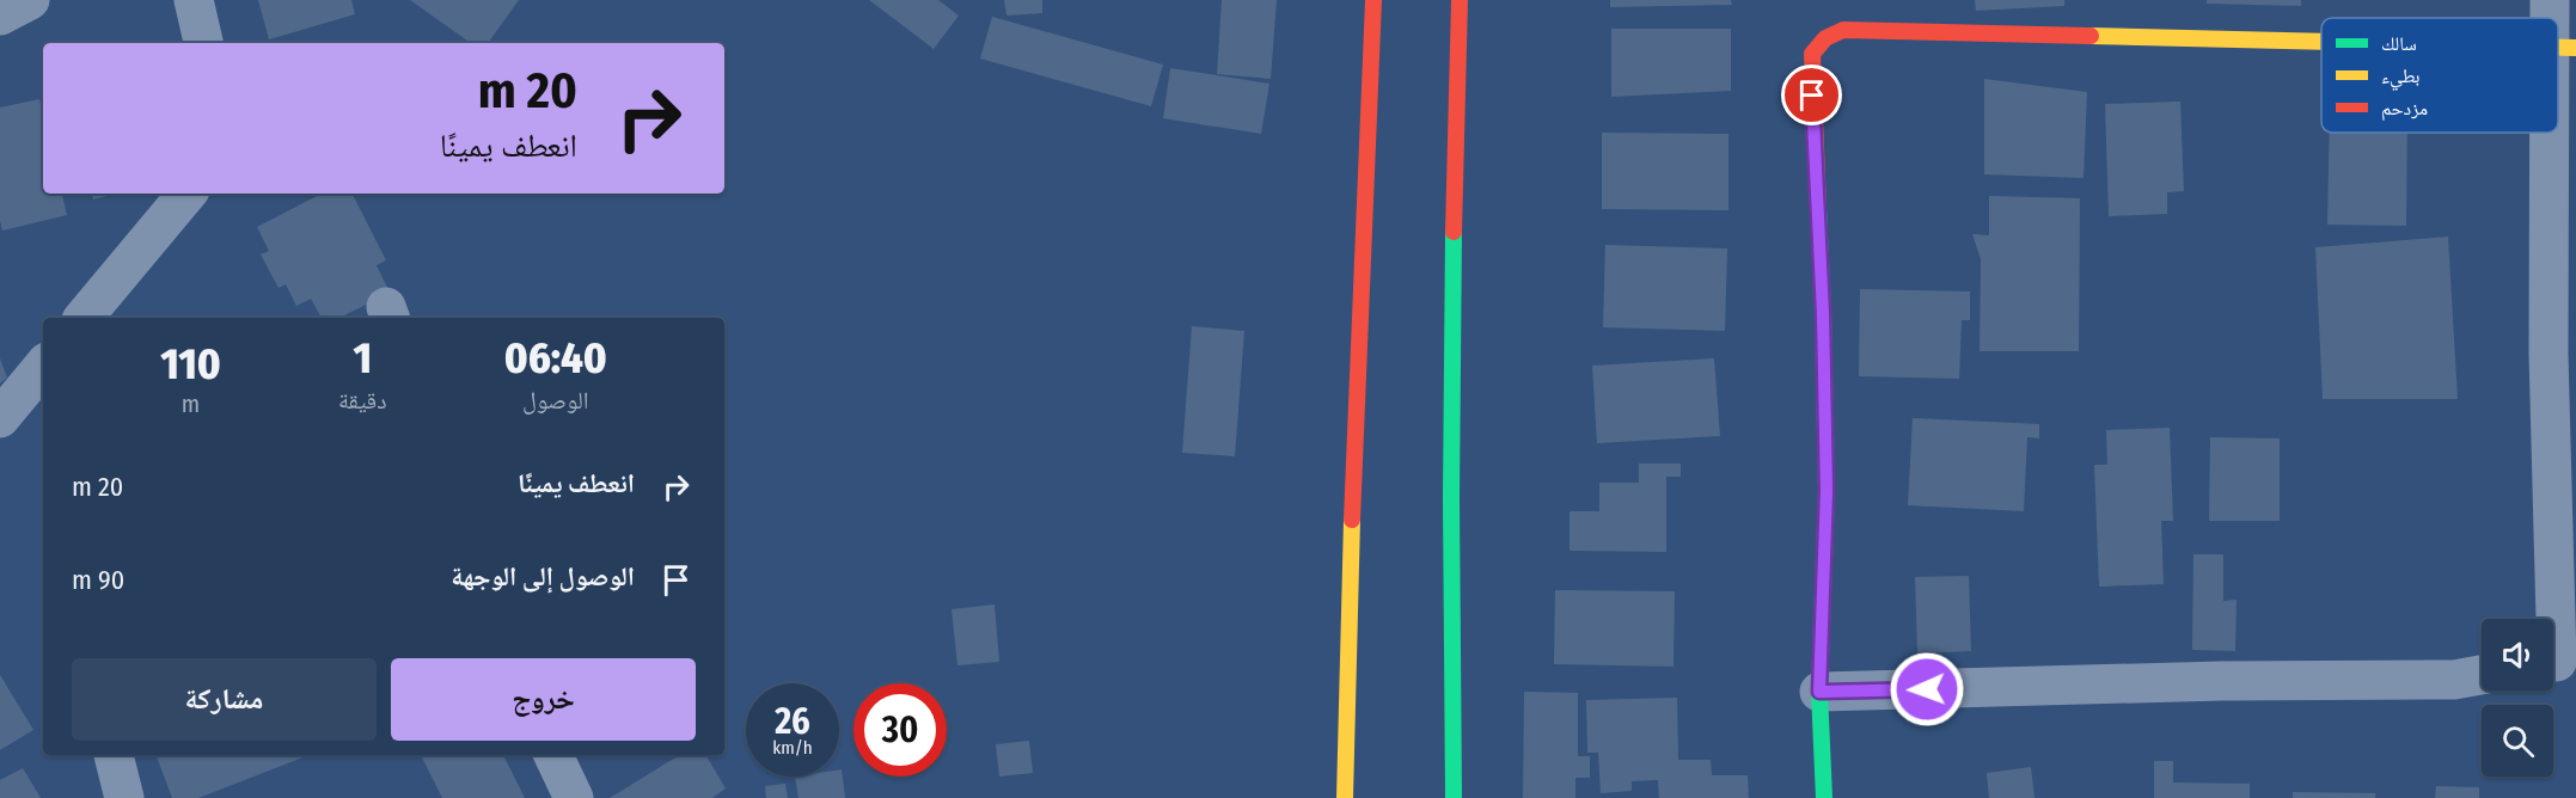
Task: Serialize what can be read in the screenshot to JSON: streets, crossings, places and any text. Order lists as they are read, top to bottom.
{
  "legend": ["سالك", "بطيء", "مزدحم"],
  "page": {
    "turn": ["20 m", "انعطف يمينًا"],
    "eta": [
      "06:40",
      "الوصول",
      "1",
      "دقيقة",
      "110",
      "m"
    ],
    "list": [
      {
        "name": "انعطف يمينًا",
        "value": "20 m"
      },
      {
        "name": "الوصول إلى الوجهة",
        "value": "90 m"
      }
    ],
    "buttons": ["خروج", "مشاركة"],
    "speed": "26 km/h",
    "limit": "30"
  }
}
